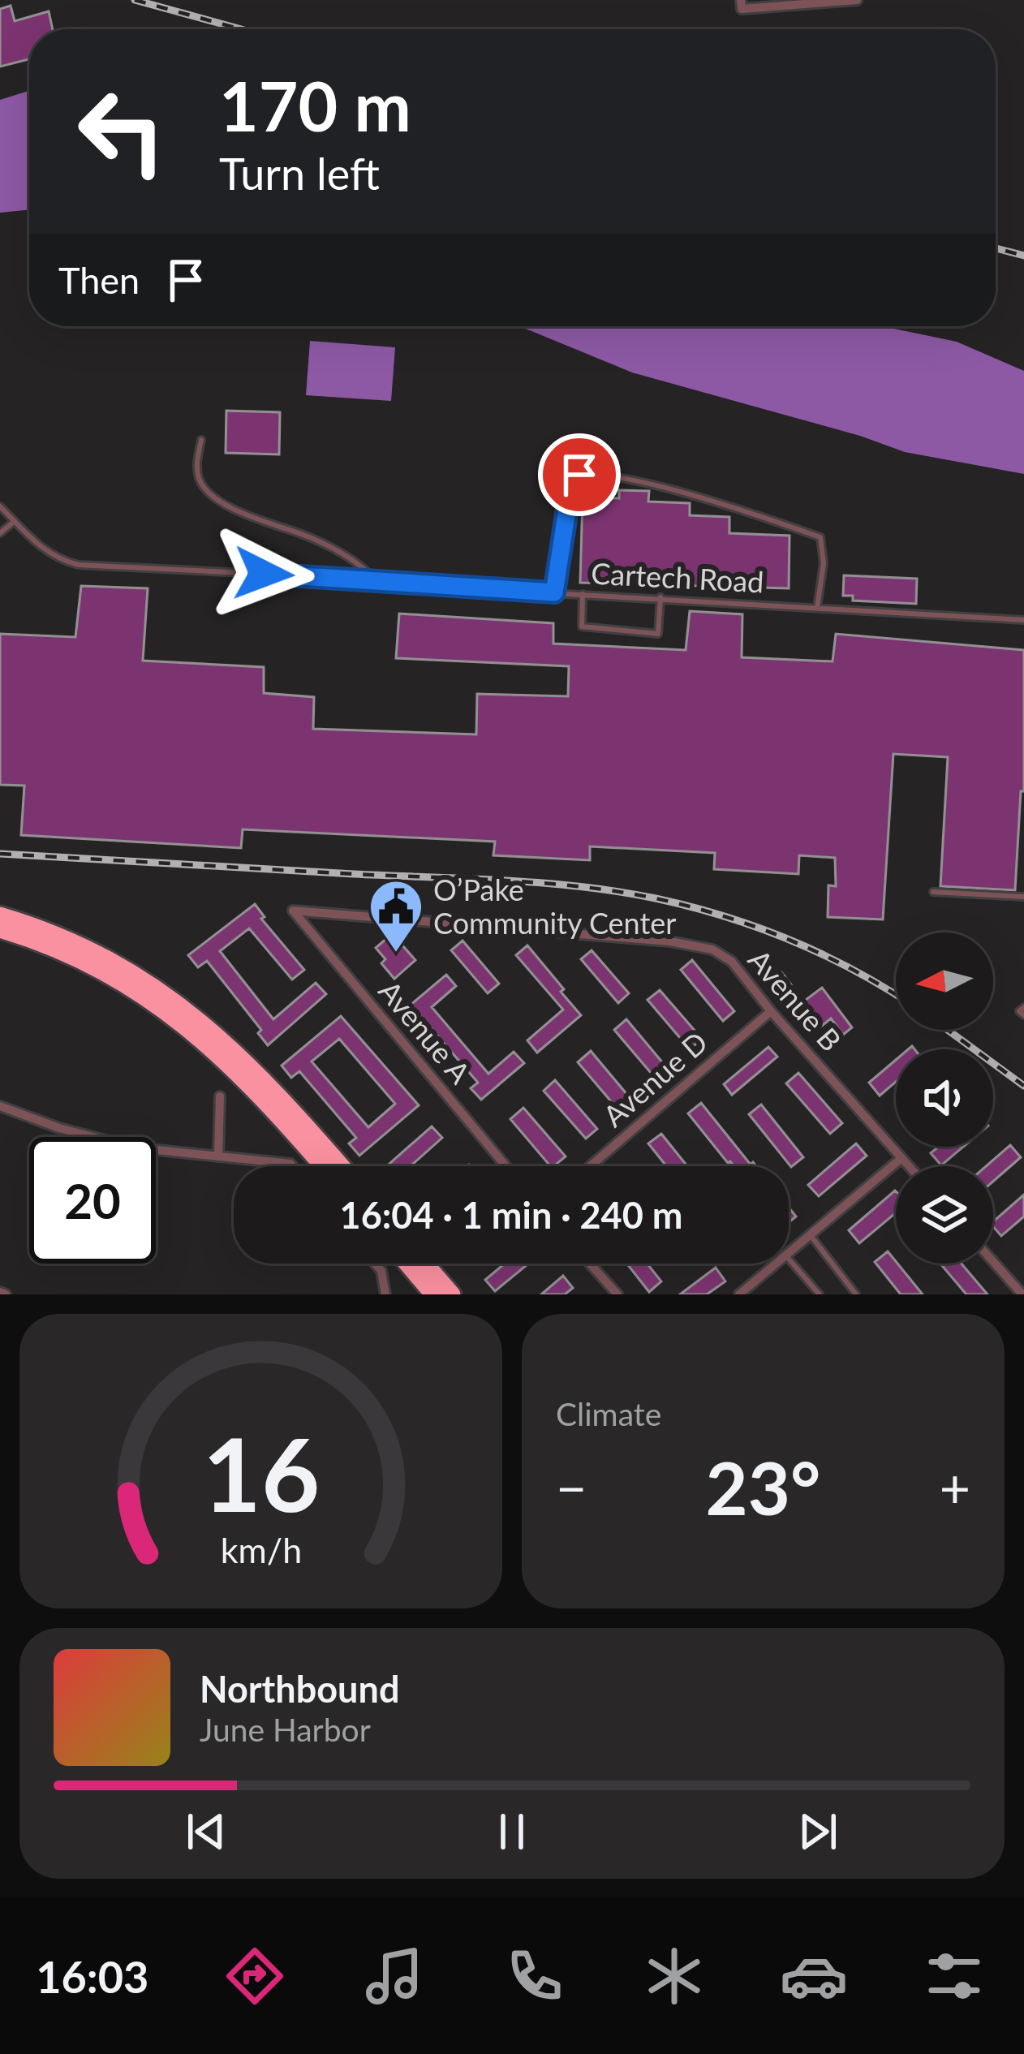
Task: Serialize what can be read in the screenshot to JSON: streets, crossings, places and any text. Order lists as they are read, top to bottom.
{
  "streets": {
    "street": ["Avenue B", "Avenue A", "Avenue D"],
    "lane": ["Cartech Road"]
  },
  "crossings": [
    ["Avenue B", "Avenue A"],
    ["Avenue B", "Avenue D"]
  ],
  "places": {
    "public building": ["O’Pake Community Center"]
  },
  "north": "left",
  "page": {
    "turn": ["170 m", "Turn left"],
    "then": "Then",
    "limit": "20",
    "trip": "16:04 · 1 min · 240 m",
    "tile": "Climate",
    "heat": ["−", "23°", "+"],
    "song": ["Northbound", "June Harbor"],
    "tabs": "16:03",
    "gauge": ["16", "km/h"]
  }
}
